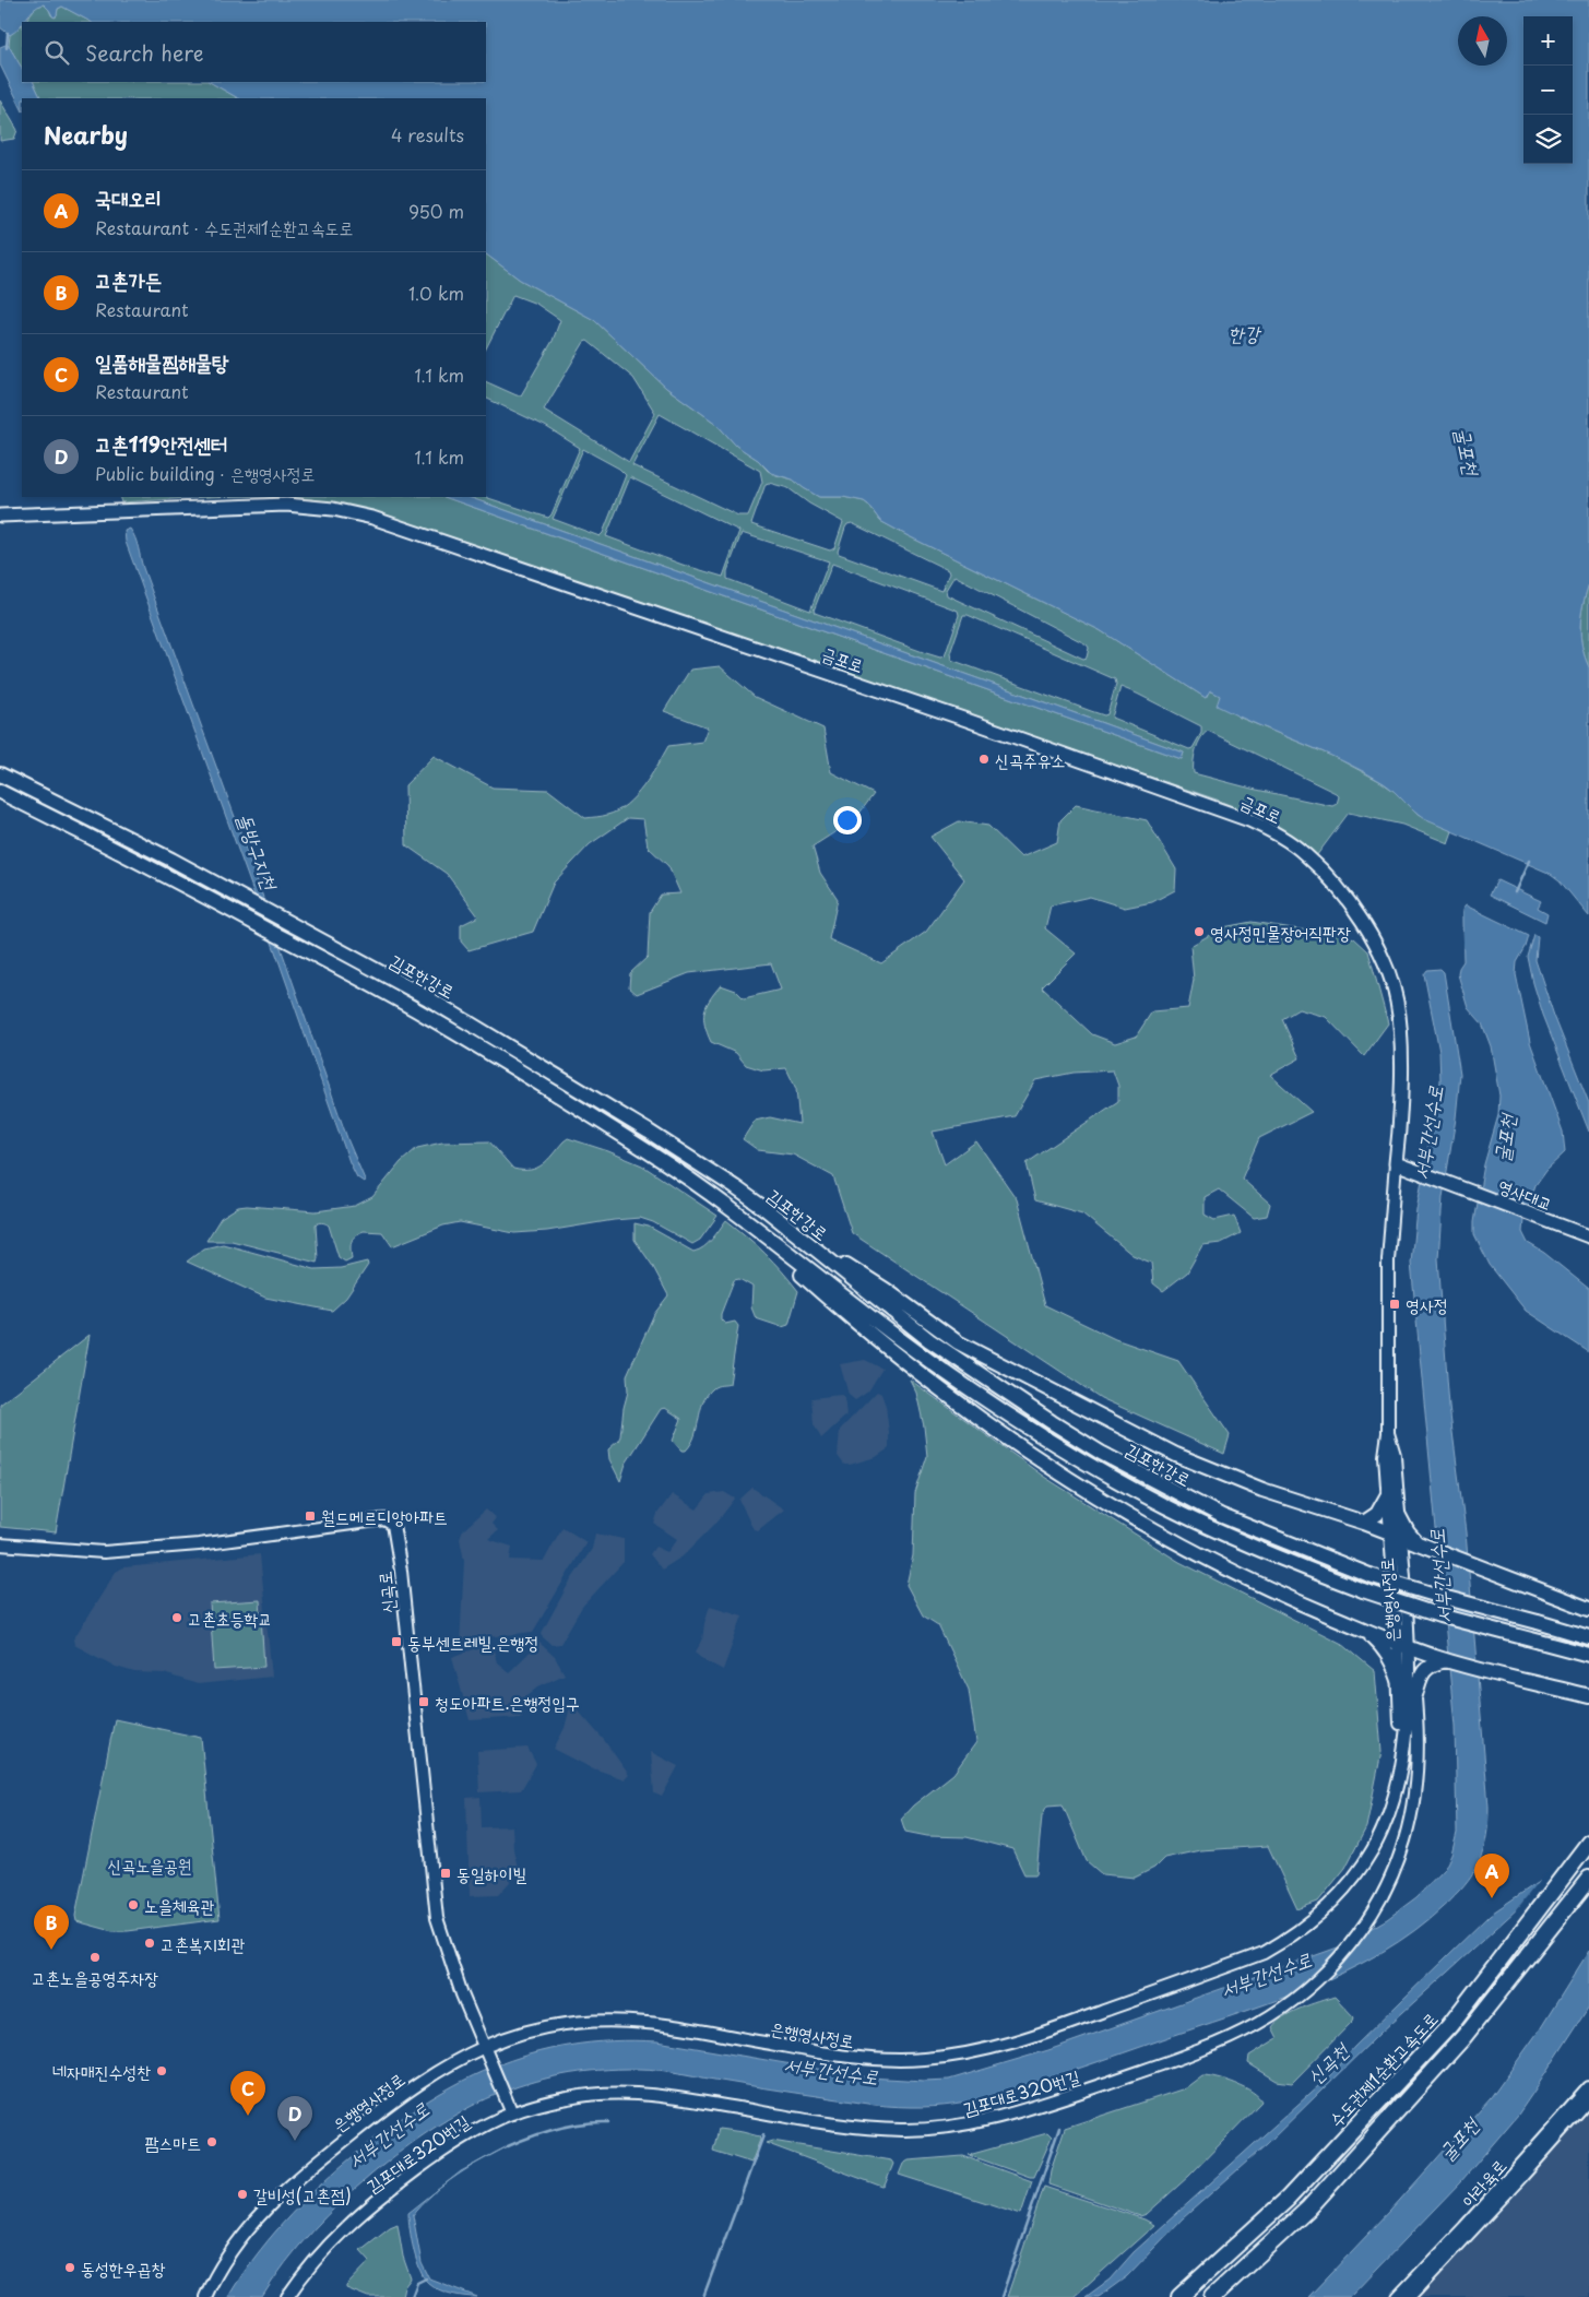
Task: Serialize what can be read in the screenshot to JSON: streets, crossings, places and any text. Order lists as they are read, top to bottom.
{
  "streets": {
    "highway": ["김포한강로", "수도권제1순환고속도로"],
    "main road": ["금포로", "영사대교"],
    "street": [
      "신곡로",
      "은행영사정로",
      "김포대로320번길",
      "아라육로"
    ]
  },
  "crossings": [
    ["금포로", "영사대교"],
    ["금포로", "은행영사정로"],
    ["영사대교", "은행영사정로"],
    ["신곡로", "은행영사정로"],
    ["은행영사정로", "김포대로320번길"]
  ],
  "water": [
    "한강",
    "굴포천",
    "돌방구지천",
    "서부간선수로",
    "신곡천"
  ],
  "parks": ["신곡노을공원"],
  "places": {
    "other": [
      "신곡주유소",
      "영사정민물장어직판장",
      "고촌초등학교",
      "노을체육관",
      "고촌복지회관",
      "고촌노을공영주차장",
      "네자매진수성찬",
      "팜스마트",
      "갈비성(고촌점)",
      "동성한우곱창"
    ],
    "transit": [
      "영사정",
      "월드메르디앙아파트",
      "동부센트레빌.은행정",
      "청도아파트.은행정입구",
      "동일하이빌"
    ]
  },
  "north": "top",
  "page": {
    "map_buttons": ["+", "−"],
    "search": "Search here",
    "heading": ["Nearby", "4 results"],
    "list": [
      {
        "mark": "A",
        "name": "국대오리",
        "note": "Restaurant · 수도권제1순환고속도로",
        "value": "950 m"
      },
      {
        "mark": "B",
        "name": "고촌가든",
        "note": "Restaurant",
        "value": "1.0 km"
      },
      {
        "mark": "C",
        "name": "일품해물찜해물탕",
        "note": "Restaurant",
        "value": "1.1 km"
      },
      {
        "mark": "D",
        "name": "고촌119안전센터",
        "note": "Public building · 은행영사정로",
        "value": "1.1 km"
      }
    ],
    "pins": [
      "A",
      "B",
      "C",
      "D"
    ]
  }
}
